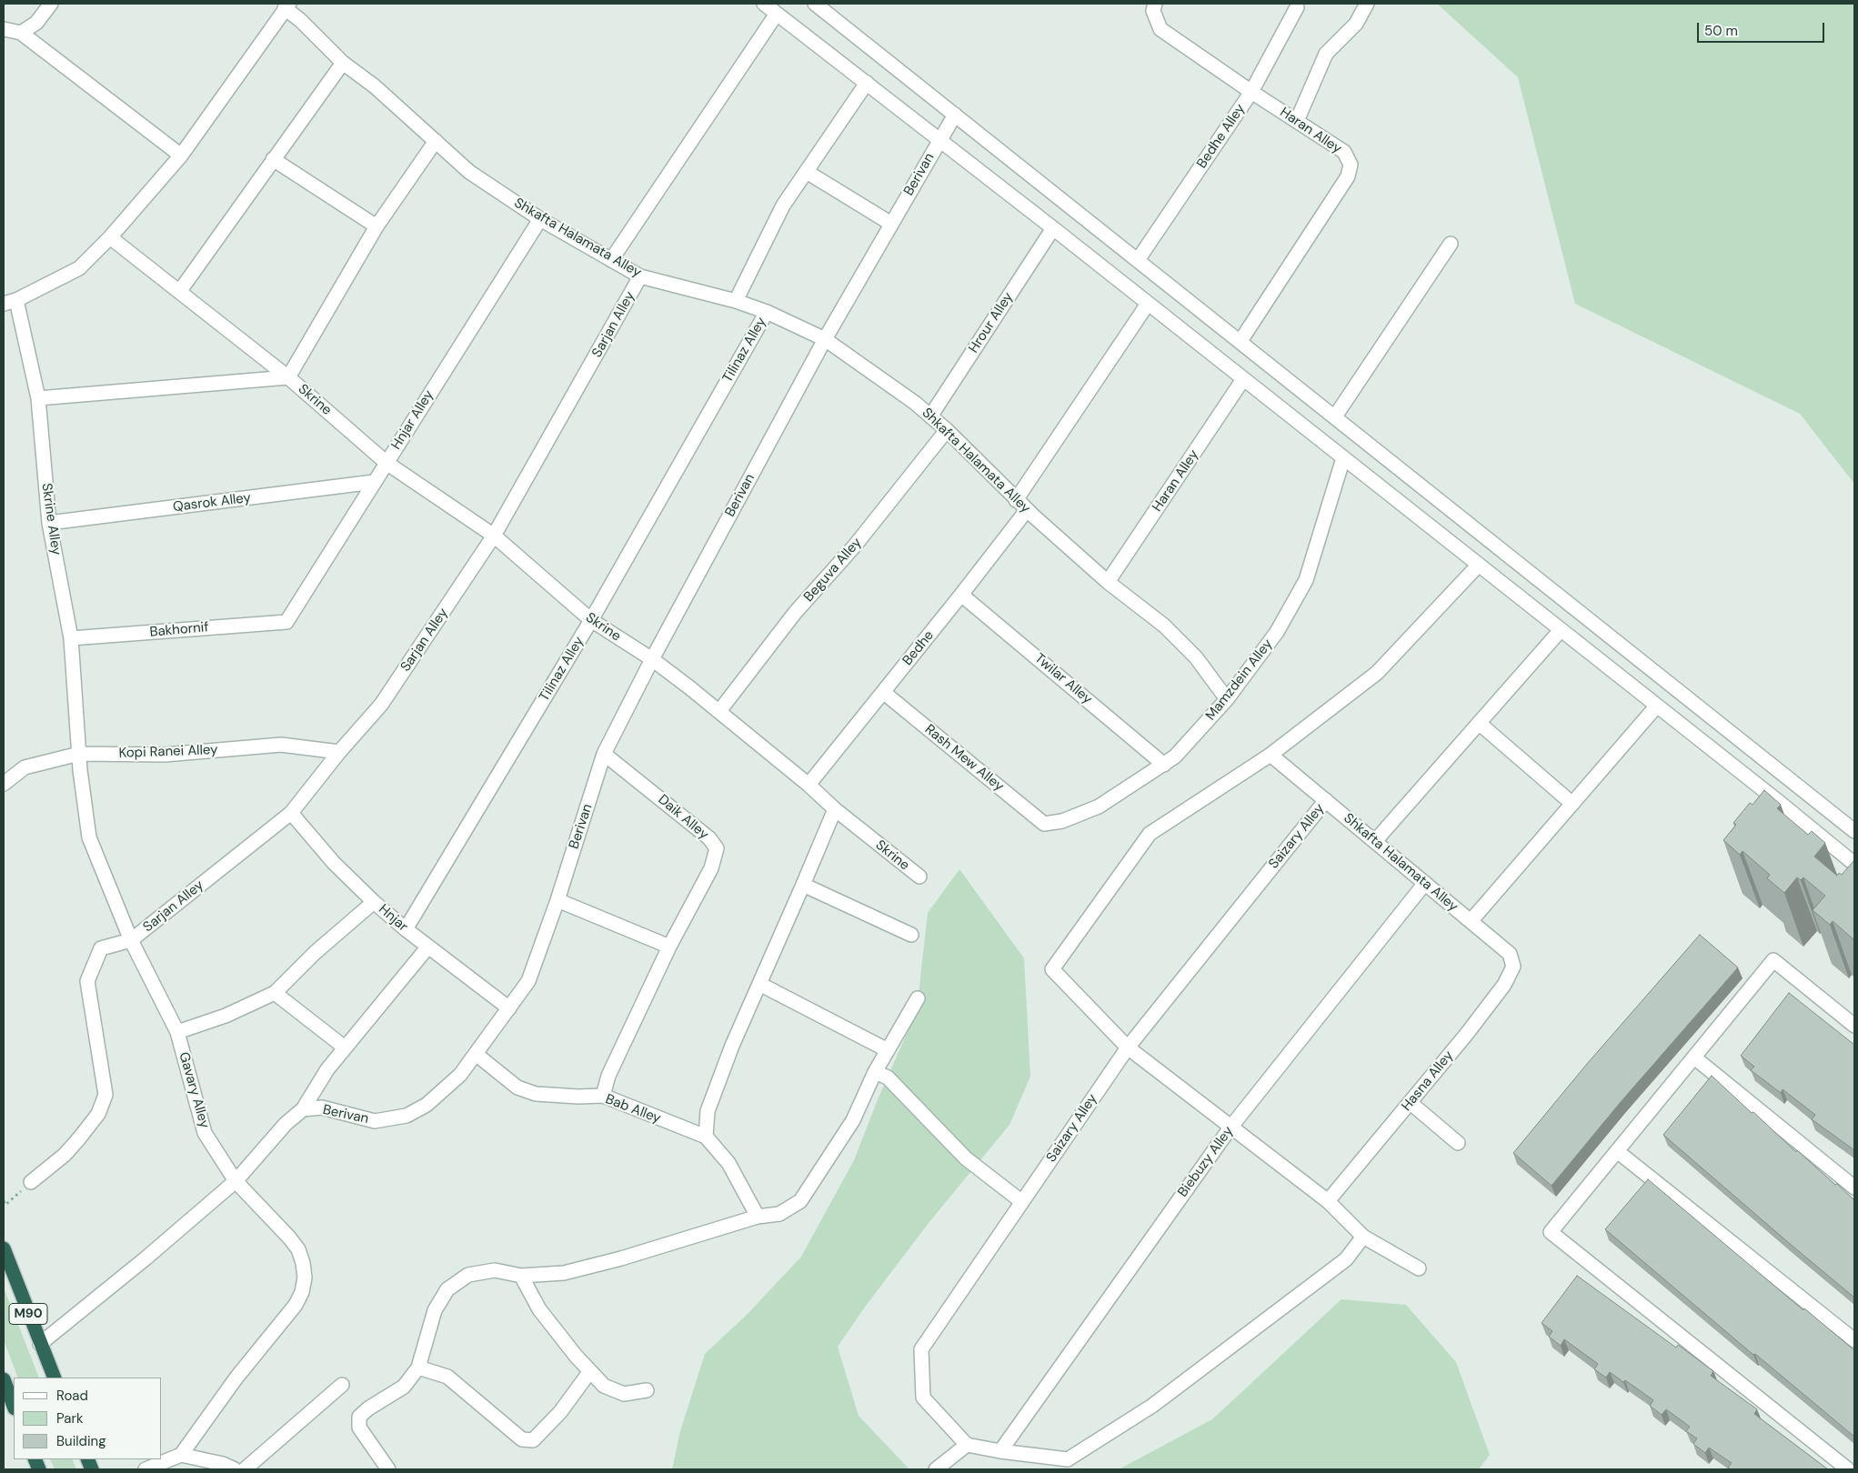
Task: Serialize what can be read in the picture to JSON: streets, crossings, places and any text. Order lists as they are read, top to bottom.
{
  "streets": {
    "highway": ["M90"],
    "street": [
      "Haran Alley",
      "Bedhe Alley",
      "Berivan",
      "Shkafta Halamata Alley",
      "Hrour Alley",
      "Sarjan Alley",
      "Tilinaz Alley",
      "Skrine",
      "Hnjar Alley",
      "Qasrok Alley",
      "Skrine Alley",
      "Beguva Alley",
      "Bakhornif",
      "Bedhe",
      "Twilar Alley",
      "Mamzdein Alley",
      "Kopi Ranei Alley",
      "Rash Mew Alley",
      "Daik Alley",
      "Saizary Alley",
      "Hnjar",
      "Hasna Alley",
      "Gavary Alley",
      "Bab Alley",
      "Biebuzy Alley"
    ]
  },
  "crossings": [
    ["Haran Alley", "Bedhe Alley"],
    ["Haran Alley", "Shkafta Halamata Alley"],
    ["Berivan", "Shkafta Halamata Alley"],
    ["Berivan", "Skrine"],
    ["Berivan", "Daik Alley"],
    ["Berivan", "Hnjar"],
    ["Berivan", "Gavary Alley"],
    ["Berivan", "Bab Alley"],
    ["Berivan", "M90"],
    ["Shkafta Halamata Alley", "Hrour Alley"],
    ["Shkafta Halamata Alley", "Sarjan Alley"],
    ["Shkafta Halamata Alley", "Tilinaz Alley"],
    ["Shkafta Halamata Alley", "Hnjar Alley"],
    ["Shkafta Halamata Alley", "Beguva Alley"],
    ["Shkafta Halamata Alley", "Bedhe"],
    ["Shkafta Halamata Alley", "Mamzdein Alley"],
    ["Shkafta Halamata Alley", "Saizary Alley"],
    ["Shkafta Halamata Alley", "Hasna Alley"],
    ["Shkafta Halamata Alley", "Biebuzy Alley"],
    ["Sarjan Alley", "Skrine"],
    ["Sarjan Alley", "Kopi Ranei Alley"],
    ["Sarjan Alley", "Hnjar"],
    ["Sarjan Alley", "Gavary Alley"],
    ["Tilinaz Alley", "Skrine"],
    ["Tilinaz Alley", "Hnjar"],
    ["Skrine", "Hnjar Alley"],
    ["Skrine", "Beguva Alley"],
    ["Skrine", "Bedhe"],
    ["Hnjar Alley", "Qasrok Alley"],
    ["Hnjar Alley", "Bakhornif"],
    ["Qasrok Alley", "Skrine Alley"],
    ["Skrine Alley", "Bakhornif"],
    ["Skrine Alley", "Kopi Ranei Alley"],
    ["Skrine Alley", "Gavary Alley"],
    ["Bedhe", "Twilar Alley"],
    ["Bedhe", "Rash Mew Alley"],
    ["Twilar Alley", "Mamzdein Alley"],
    ["Mamzdein Alley", "Rash Mew Alley"],
    ["Kopi Ranei Alley", "Gavary Alley"],
    ["Daik Alley", "Bab Alley"]
  ],
  "legend": ["Road", "Park", "Building"],
  "scale_bar": "50 m"
}
